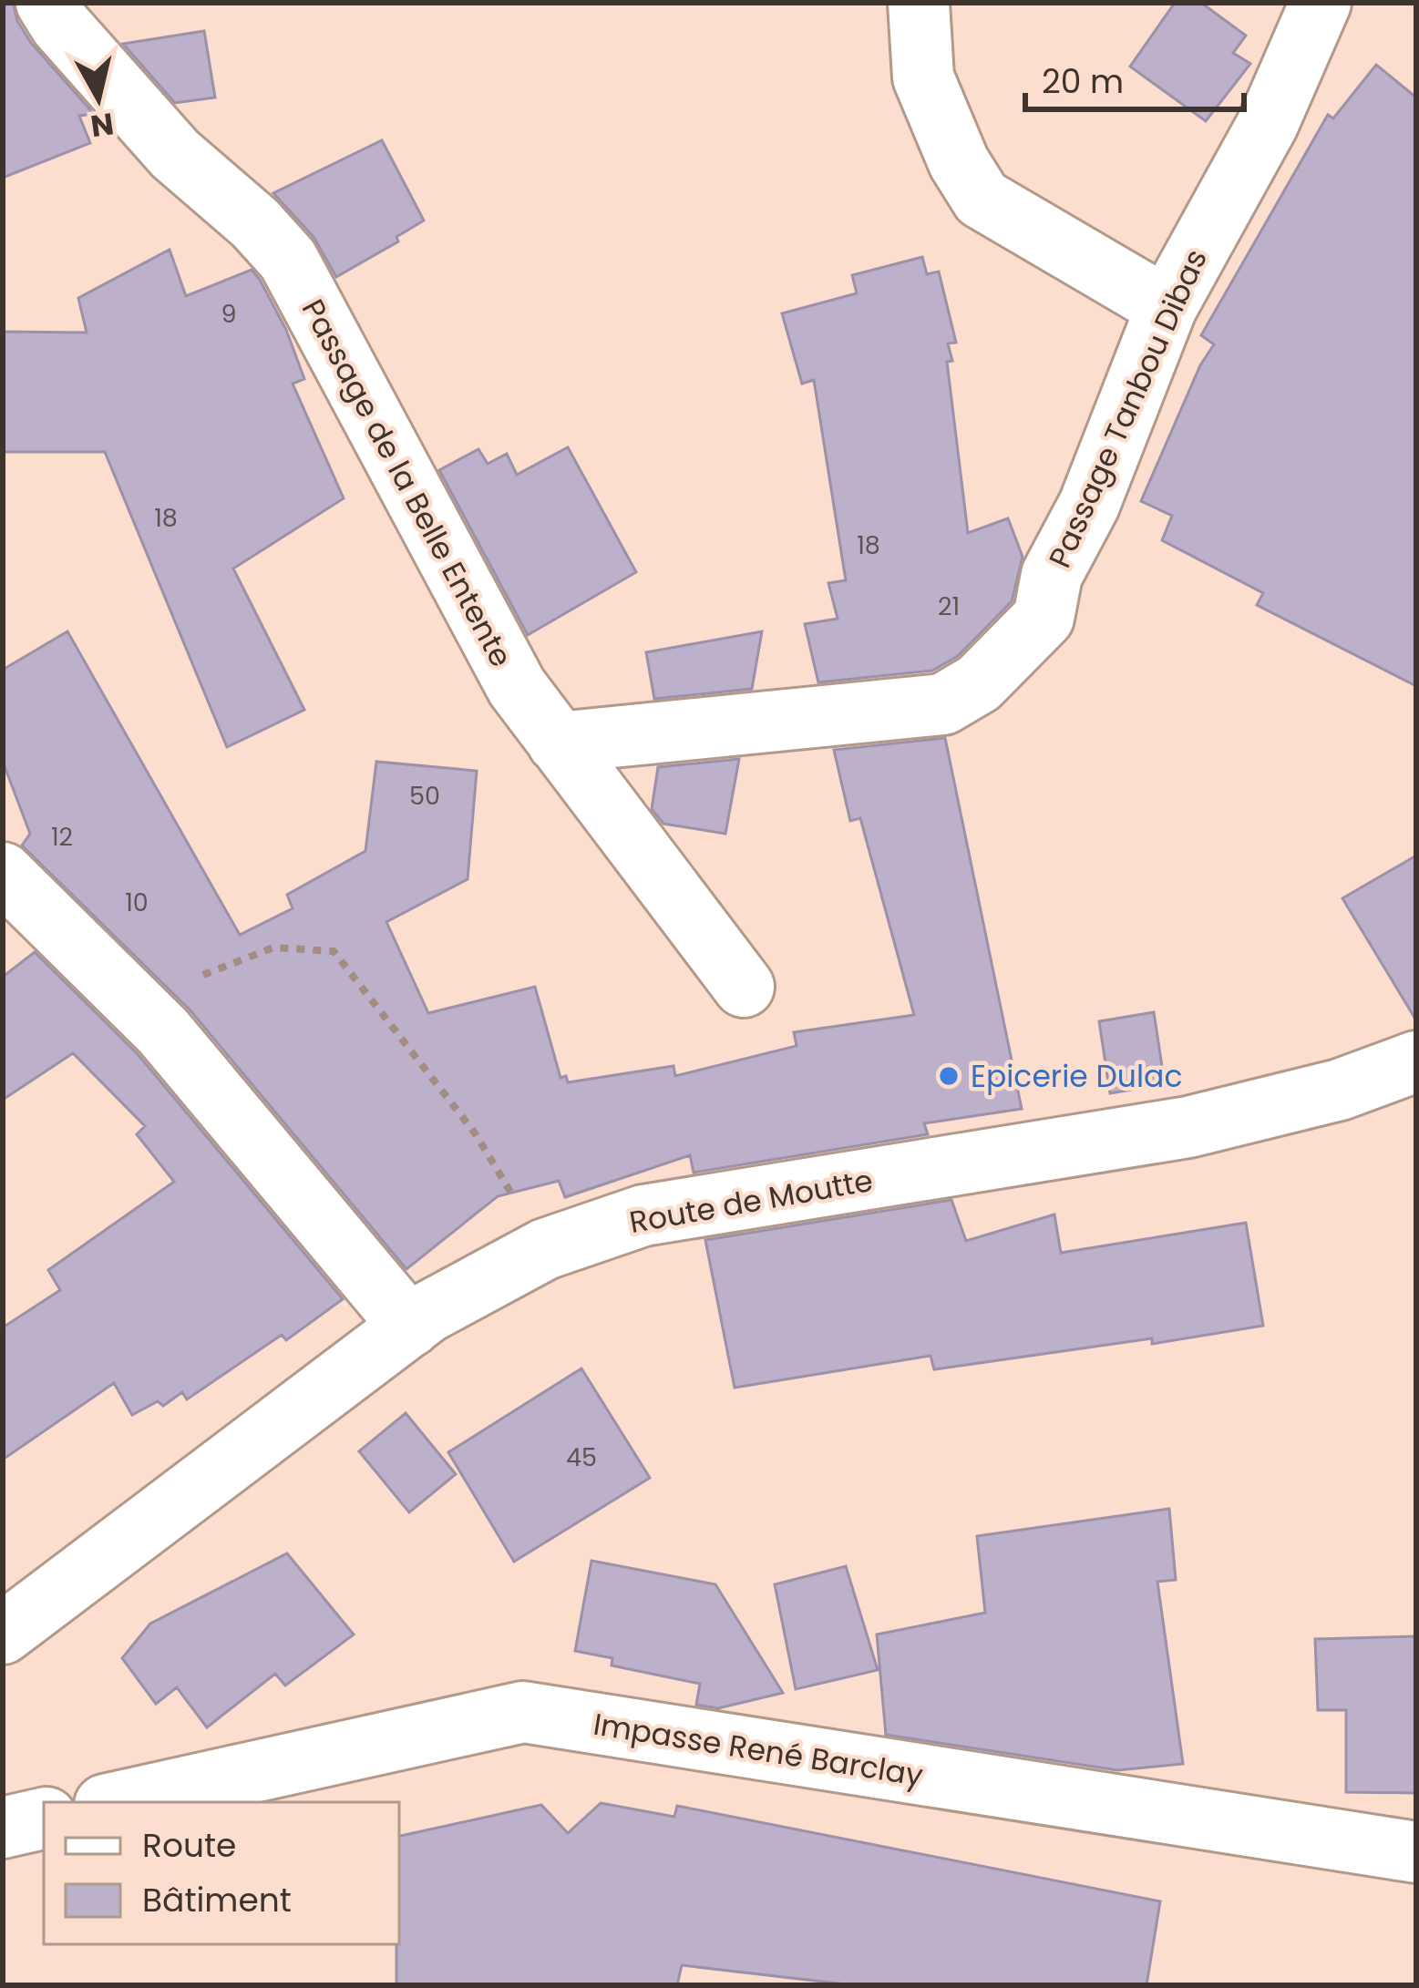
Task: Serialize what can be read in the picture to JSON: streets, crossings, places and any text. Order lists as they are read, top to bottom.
{
  "streets": {
    "street": [
      "Passage Tanbou Dibas",
      "Passage de la Belle Entente",
      "Route de Moutte",
      "Impasse René Barclay"
    ]
  },
  "crossings": [
    ["Passage Tanbou Dibas", "Passage de la Belle Entente"]
  ],
  "places": ["Epicerie Dulac"],
  "house_numbers": [
    "9",
    "18",
    "18",
    "21",
    "50",
    "12",
    "10",
    "45"
  ],
  "legend": ["Route", "Bâtiment"],
  "scale_bar": "20 m",
  "north": "bottom"
}
